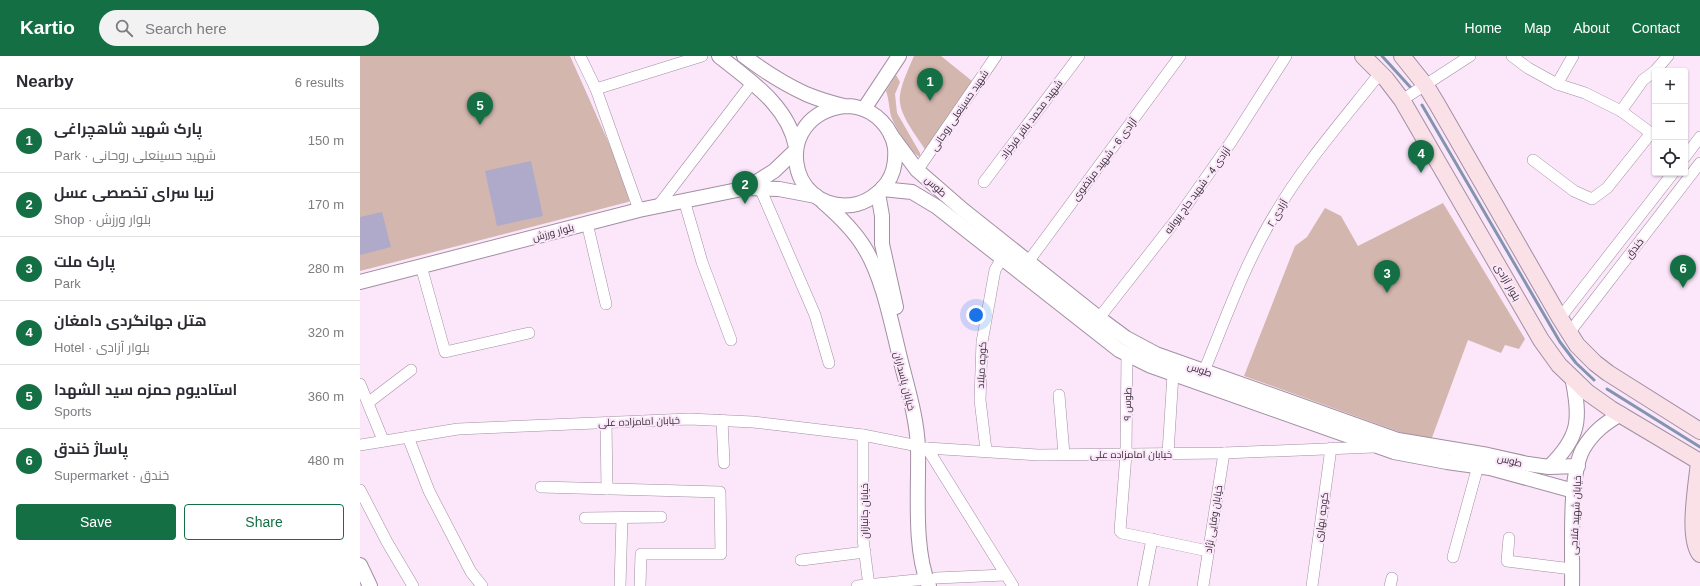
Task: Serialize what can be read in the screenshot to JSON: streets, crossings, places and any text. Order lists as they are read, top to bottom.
{
  "streets": {
    "main road": ["بلوار آزادی"],
    "street": [
      "شهید حسینعلی روحانی",
      "شهید محمد باقر فرخزاد",
      "آزادی 6 - شهید مرتضوی",
      "طوس",
      "آزادی 4 - شهید حاج پروانه",
      "آزادی ۲",
      "بلوار ورزش",
      "خندق",
      "کوچه میلاد",
      "خیابان پاسداران",
      "طوس ۹",
      "خیابان امامزاده علی",
      "خیابان جانبازان",
      "خیابان شهید فلاحی",
      "کوچه بهاری",
      "خیابان وفایی نژاد"
    ]
  },
  "crossings": [
    ["آزادی 6 - شهید مرتضوی", "طوس"],
    ["طوس", "آزادی 4 - شهید حاج پروانه"],
    ["طوس", "آزادی ۲"],
    ["طوس", "کوچه میلاد"],
    ["طوس", "خیابان پاسداران"],
    ["طوس", "طوس ۹"],
    ["طوس", "خیابان امامزاده علی"],
    ["طوس", "خیابان شهید فلاحی"],
    ["آزادی ۲", "بلوار آزادی"],
    ["بلوار آزادی", "خیابان شهید فلاحی"],
    ["کوچه میلاد", "خیابان امامزاده علی"],
    ["خیابان پاسداران", "خیابان امامزاده علی"],
    ["طوس ۹", "خیابان امامزاده علی"],
    ["خیابان امامزاده علی", "خیابان جانبازان"],
    ["خیابان امامزاده علی", "کوچه بهاری"],
    ["خیابان امامزاده علی", "خیابان وفایی نژاد"]
  ],
  "page": {
    "header": "Kartio",
    "search": "Search here",
    "nav": [
      "Home",
      "Map",
      "About",
      "Contact"
    ],
    "heading": ["Nearby", "6 results"],
    "map_buttons": ["+", "−"],
    "pins": [
      "1",
      "5",
      "4",
      "2",
      "6",
      "3"
    ],
    "list": [
      {
        "mark": "1",
        "name": "پارک شهید شاهچراغی",
        "note": "Park · شهید حسینعلی روحانی",
        "value": "150 m"
      },
      {
        "mark": "2",
        "name": "زیبا سرای تخصصی عسل",
        "note": "Shop · بلوار ورزش",
        "value": "170 m"
      },
      {
        "mark": "3",
        "name": "پارک ملت",
        "note": "Park",
        "value": "280 m"
      },
      {
        "mark": "4",
        "name": "هتل جهانگردى دامغان",
        "note": "Hotel · بلوار آزادی",
        "value": "320 m"
      },
      {
        "mark": "5",
        "name": "استادیوم حمزه سید الشهدا",
        "note": "Sports",
        "value": "360 m"
      },
      {
        "mark": "6",
        "name": "پاساژ خندق",
        "note": "Supermarket · خندق",
        "value": "480 m"
      }
    ],
    "buttons": ["Save", "Share"]
  }
}
